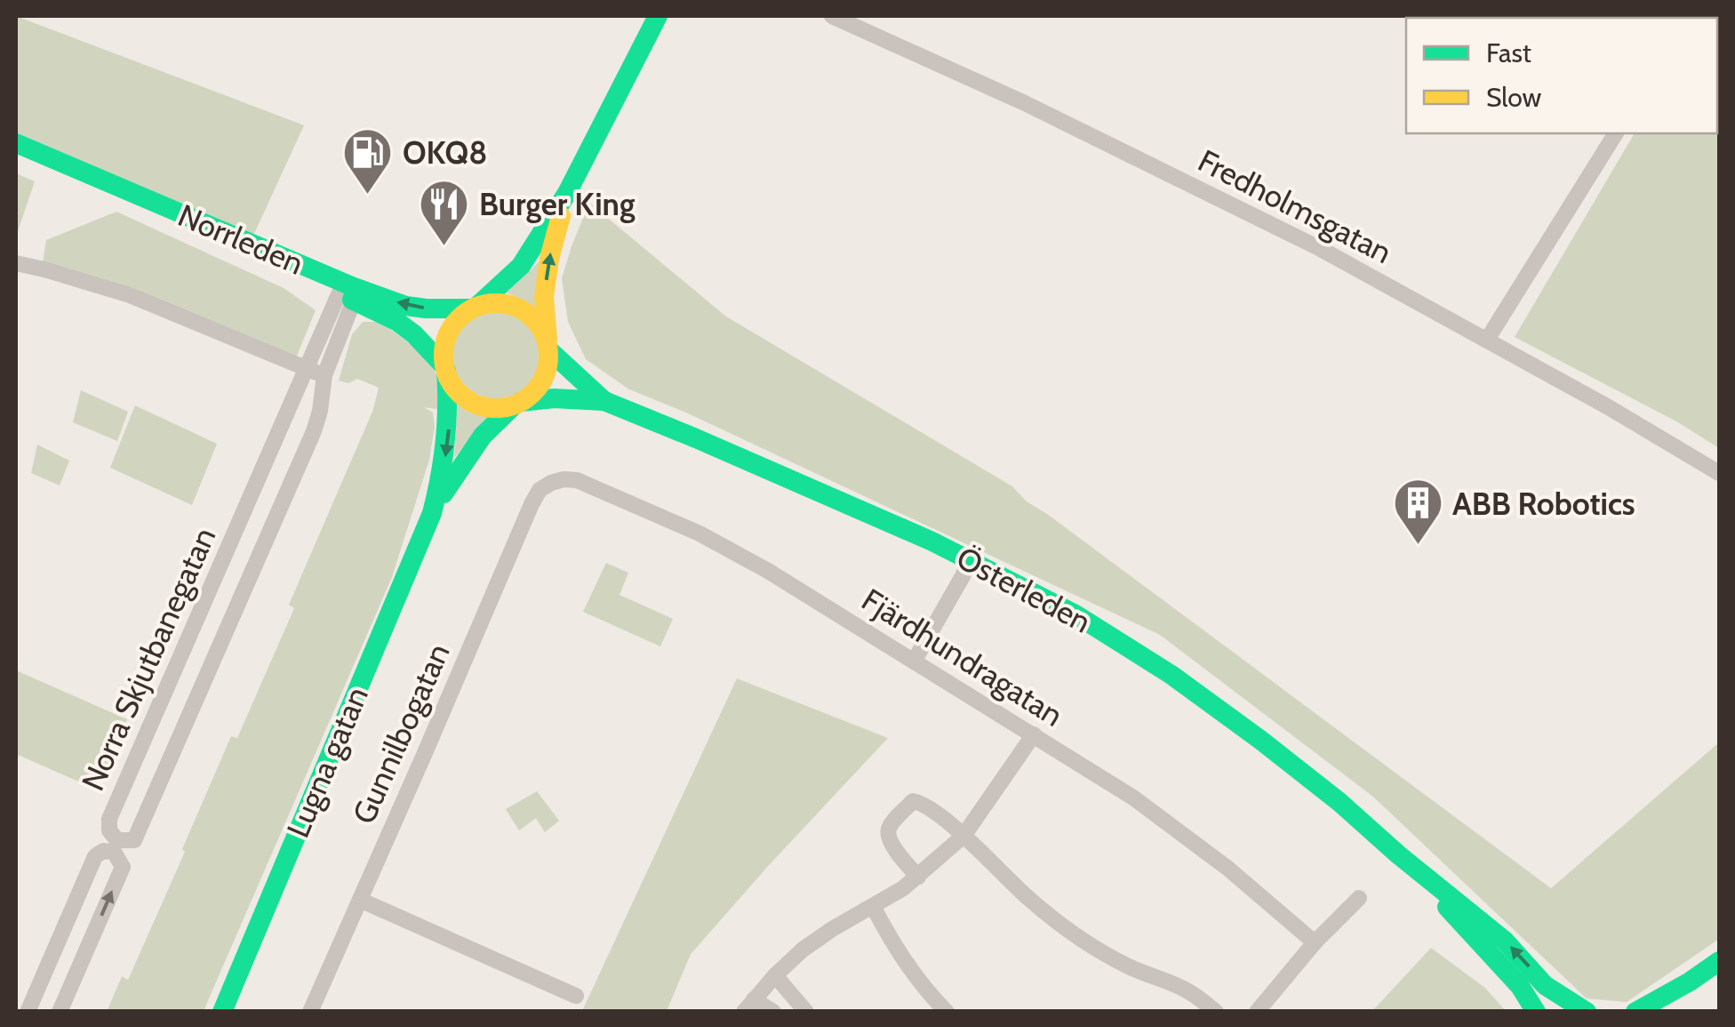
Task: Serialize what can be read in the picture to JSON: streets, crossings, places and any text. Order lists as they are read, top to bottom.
{
  "streets": {
    "main road": ["Norrleden", "Österleden", "Lugna gatan"],
    "street": [
      "Fredholmsgatan",
      "Fjärdhundragatan",
      "Norra Skjutbanegatan",
      "Gunnilbogatan"
    ]
  },
  "crossings": [
    ["Norrleden", "Österleden"],
    ["Norrleden", "Norra Skjutbanegatan"],
    ["Norrleden", "Lugna gatan"],
    ["Österleden", "Lugna gatan"],
    ["Fjärdhundragatan", "Gunnilbogatan"]
  ],
  "places": {
    "fuel station": ["OKQ8"],
    "restaurant": ["Burger King"],
    "building": ["ABB Robotics"]
  },
  "legend": ["Fast", "Slow"]
}
